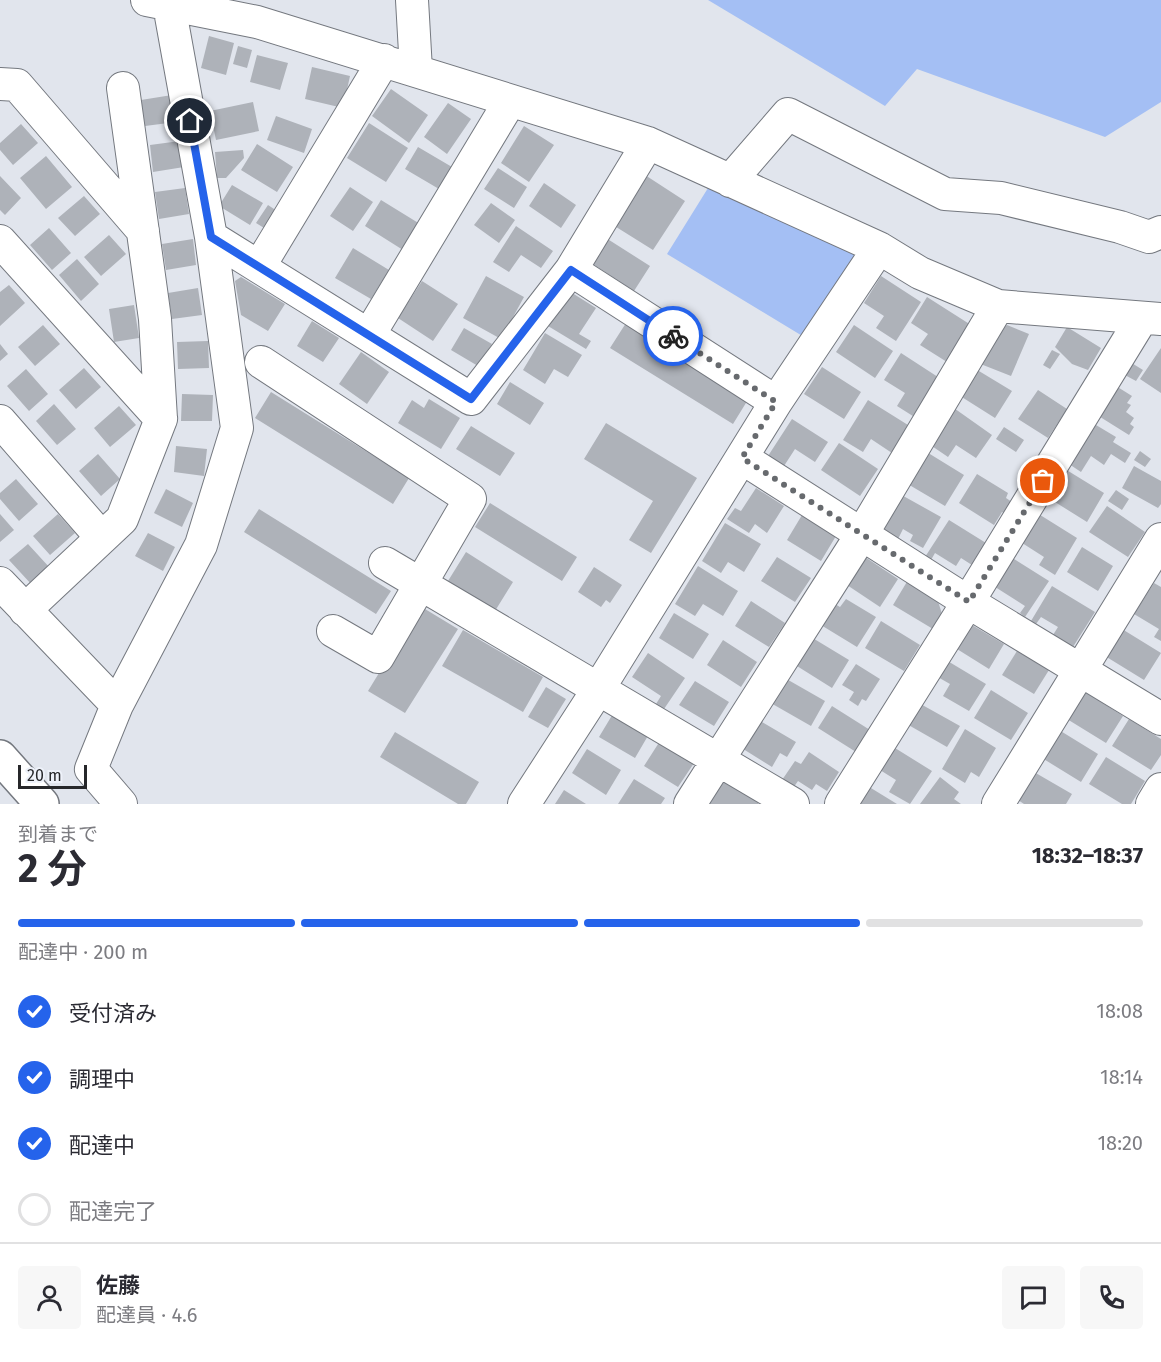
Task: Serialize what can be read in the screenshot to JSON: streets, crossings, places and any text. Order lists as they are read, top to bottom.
{
  "scale_bar": "20 m",
  "page": {
    "scale": "20 m",
    "heading": ["2 分", "到着まで", "18:32–18:37"],
    "panel": ["佐藤", "配達員 · 4.6"],
    "bar": "配達中 · 200 m",
    "list": [
      ["受付済み", "18:08"],
      ["調理中", "18:14"],
      ["配達中", "18:20"],
      "配達完了"
    ]
  }
}
